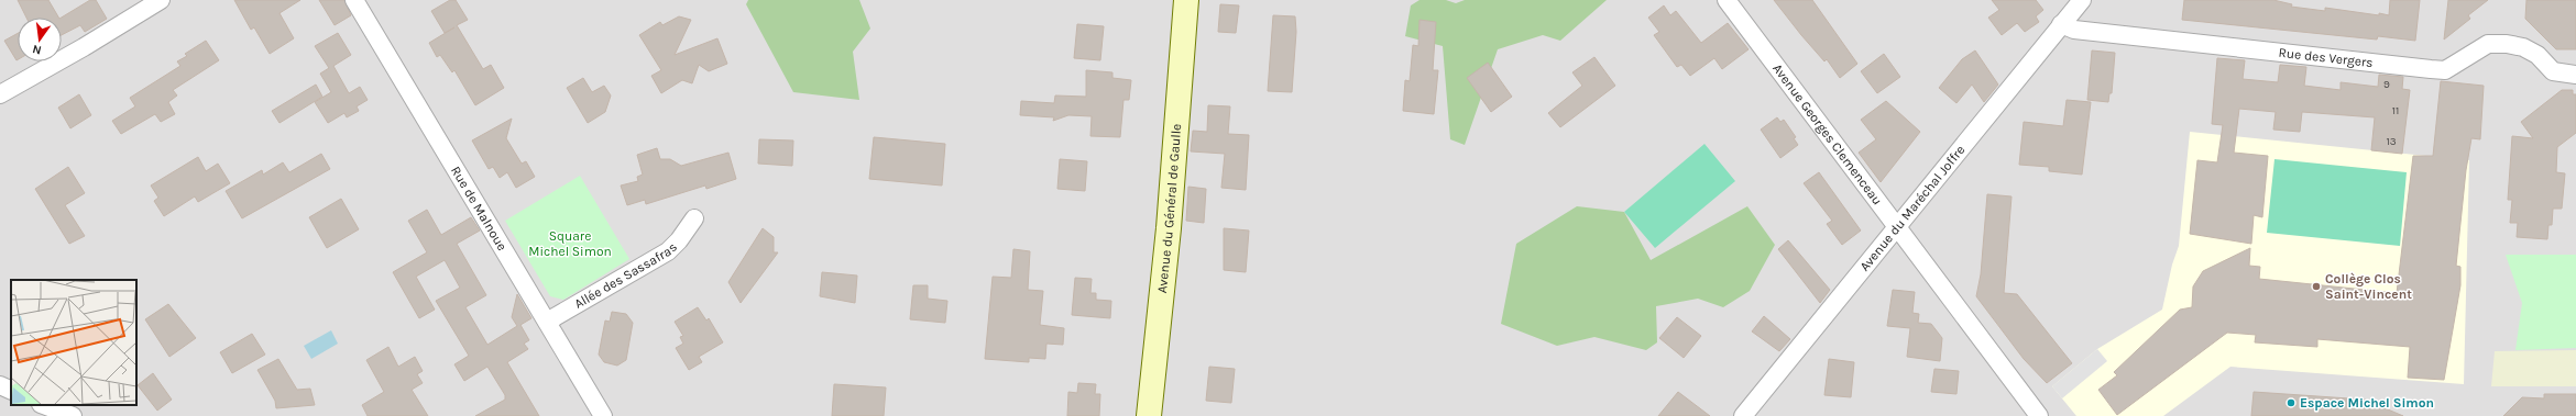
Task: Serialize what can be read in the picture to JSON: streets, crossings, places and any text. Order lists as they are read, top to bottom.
{
  "streets": {
    "street": [
      "Rue des Vergers",
      "Avenue Georges Clemenceau",
      "Rue de Malnoue",
      "Avenue du Général de Gaulle",
      "Avenue du Maréchal Joffre",
      "Allée des Sassafras"
    ]
  },
  "crossings": [
    ["Rue des Vergers", "Avenue du Maréchal Joffre"],
    ["Avenue Georges Clemenceau", "Avenue du Maréchal Joffre"],
    ["Rue de Malnoue", "Allée des Sassafras"]
  ],
  "parks": ["Square Michel Simon"],
  "places": ["Collège Clos Saint-Vincent", "Espace Michel Simon"],
  "house_numbers": ["9", "11", "13"],
  "north": "bottom"
}
